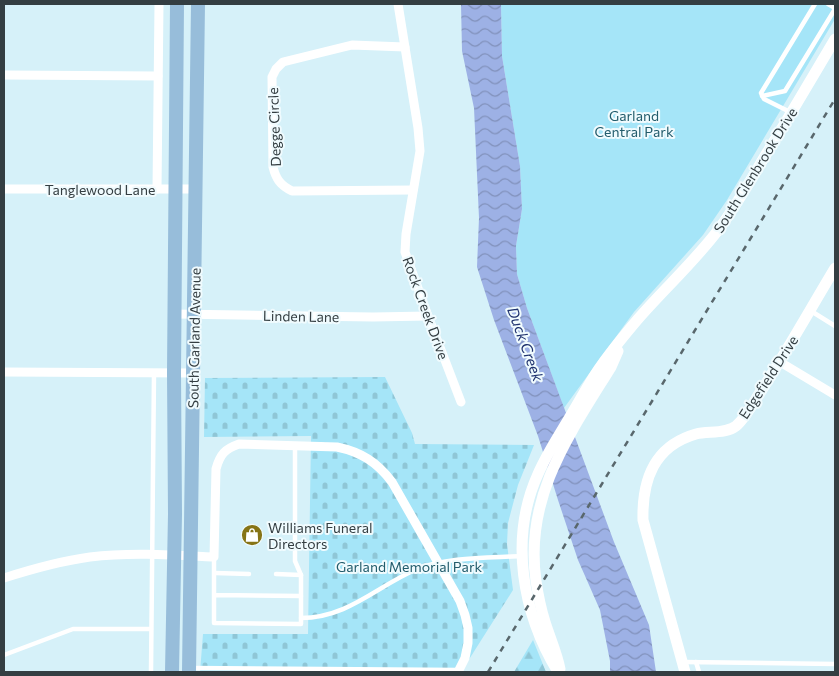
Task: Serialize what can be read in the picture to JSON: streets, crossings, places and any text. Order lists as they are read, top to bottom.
{
  "streets": {
    "main road": ["South Garland Avenue"],
    "street": [
      "Degge Circle",
      "South Glenbrook Drive",
      "Tanglewood Lane",
      "Rock Creek Drive",
      "Linden Lane",
      "Edgefield Drive"
    ]
  },
  "crossings": [
    ["Degge Circle", "Rock Creek Drive"],
    ["Tanglewood Lane", "South Garland Avenue"],
    ["Rock Creek Drive", "Linden Lane"],
    ["Linden Lane", "South Garland Avenue"]
  ],
  "water": ["Duck Creek"],
  "parks": ["Garland Central Park", "Garland Memorial Park"],
  "places": {
    "shop": ["Williams Funeral Directors"]
  }
}
